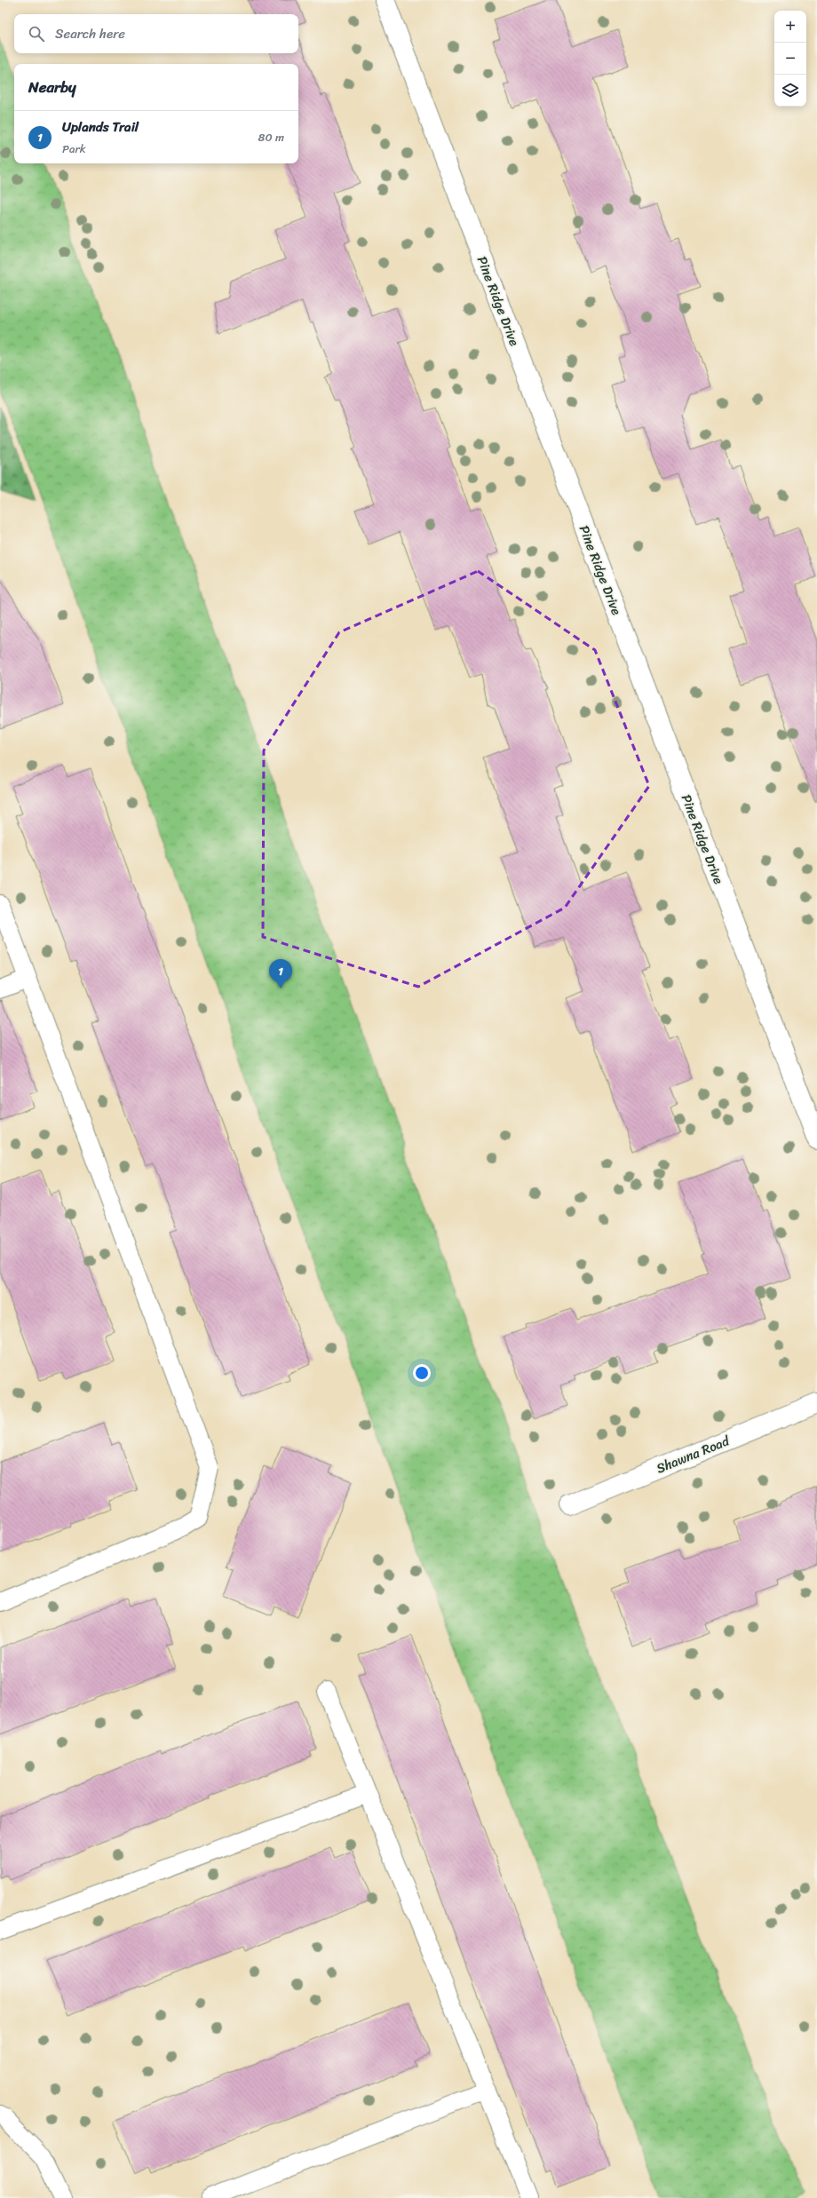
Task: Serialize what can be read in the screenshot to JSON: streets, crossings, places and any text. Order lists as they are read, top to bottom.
{
  "streets": {
    "street": ["Pine Ridge Drive", "Shawna Road"]
  },
  "page": {
    "map_buttons": ["+", "−"],
    "search": "Search here",
    "heading": "Nearby",
    "list": [
      {
        "mark": "1",
        "name": "Uplands Trail",
        "note": "Park",
        "value": "80 m"
      }
    ],
    "pins": "1"
  }
}
